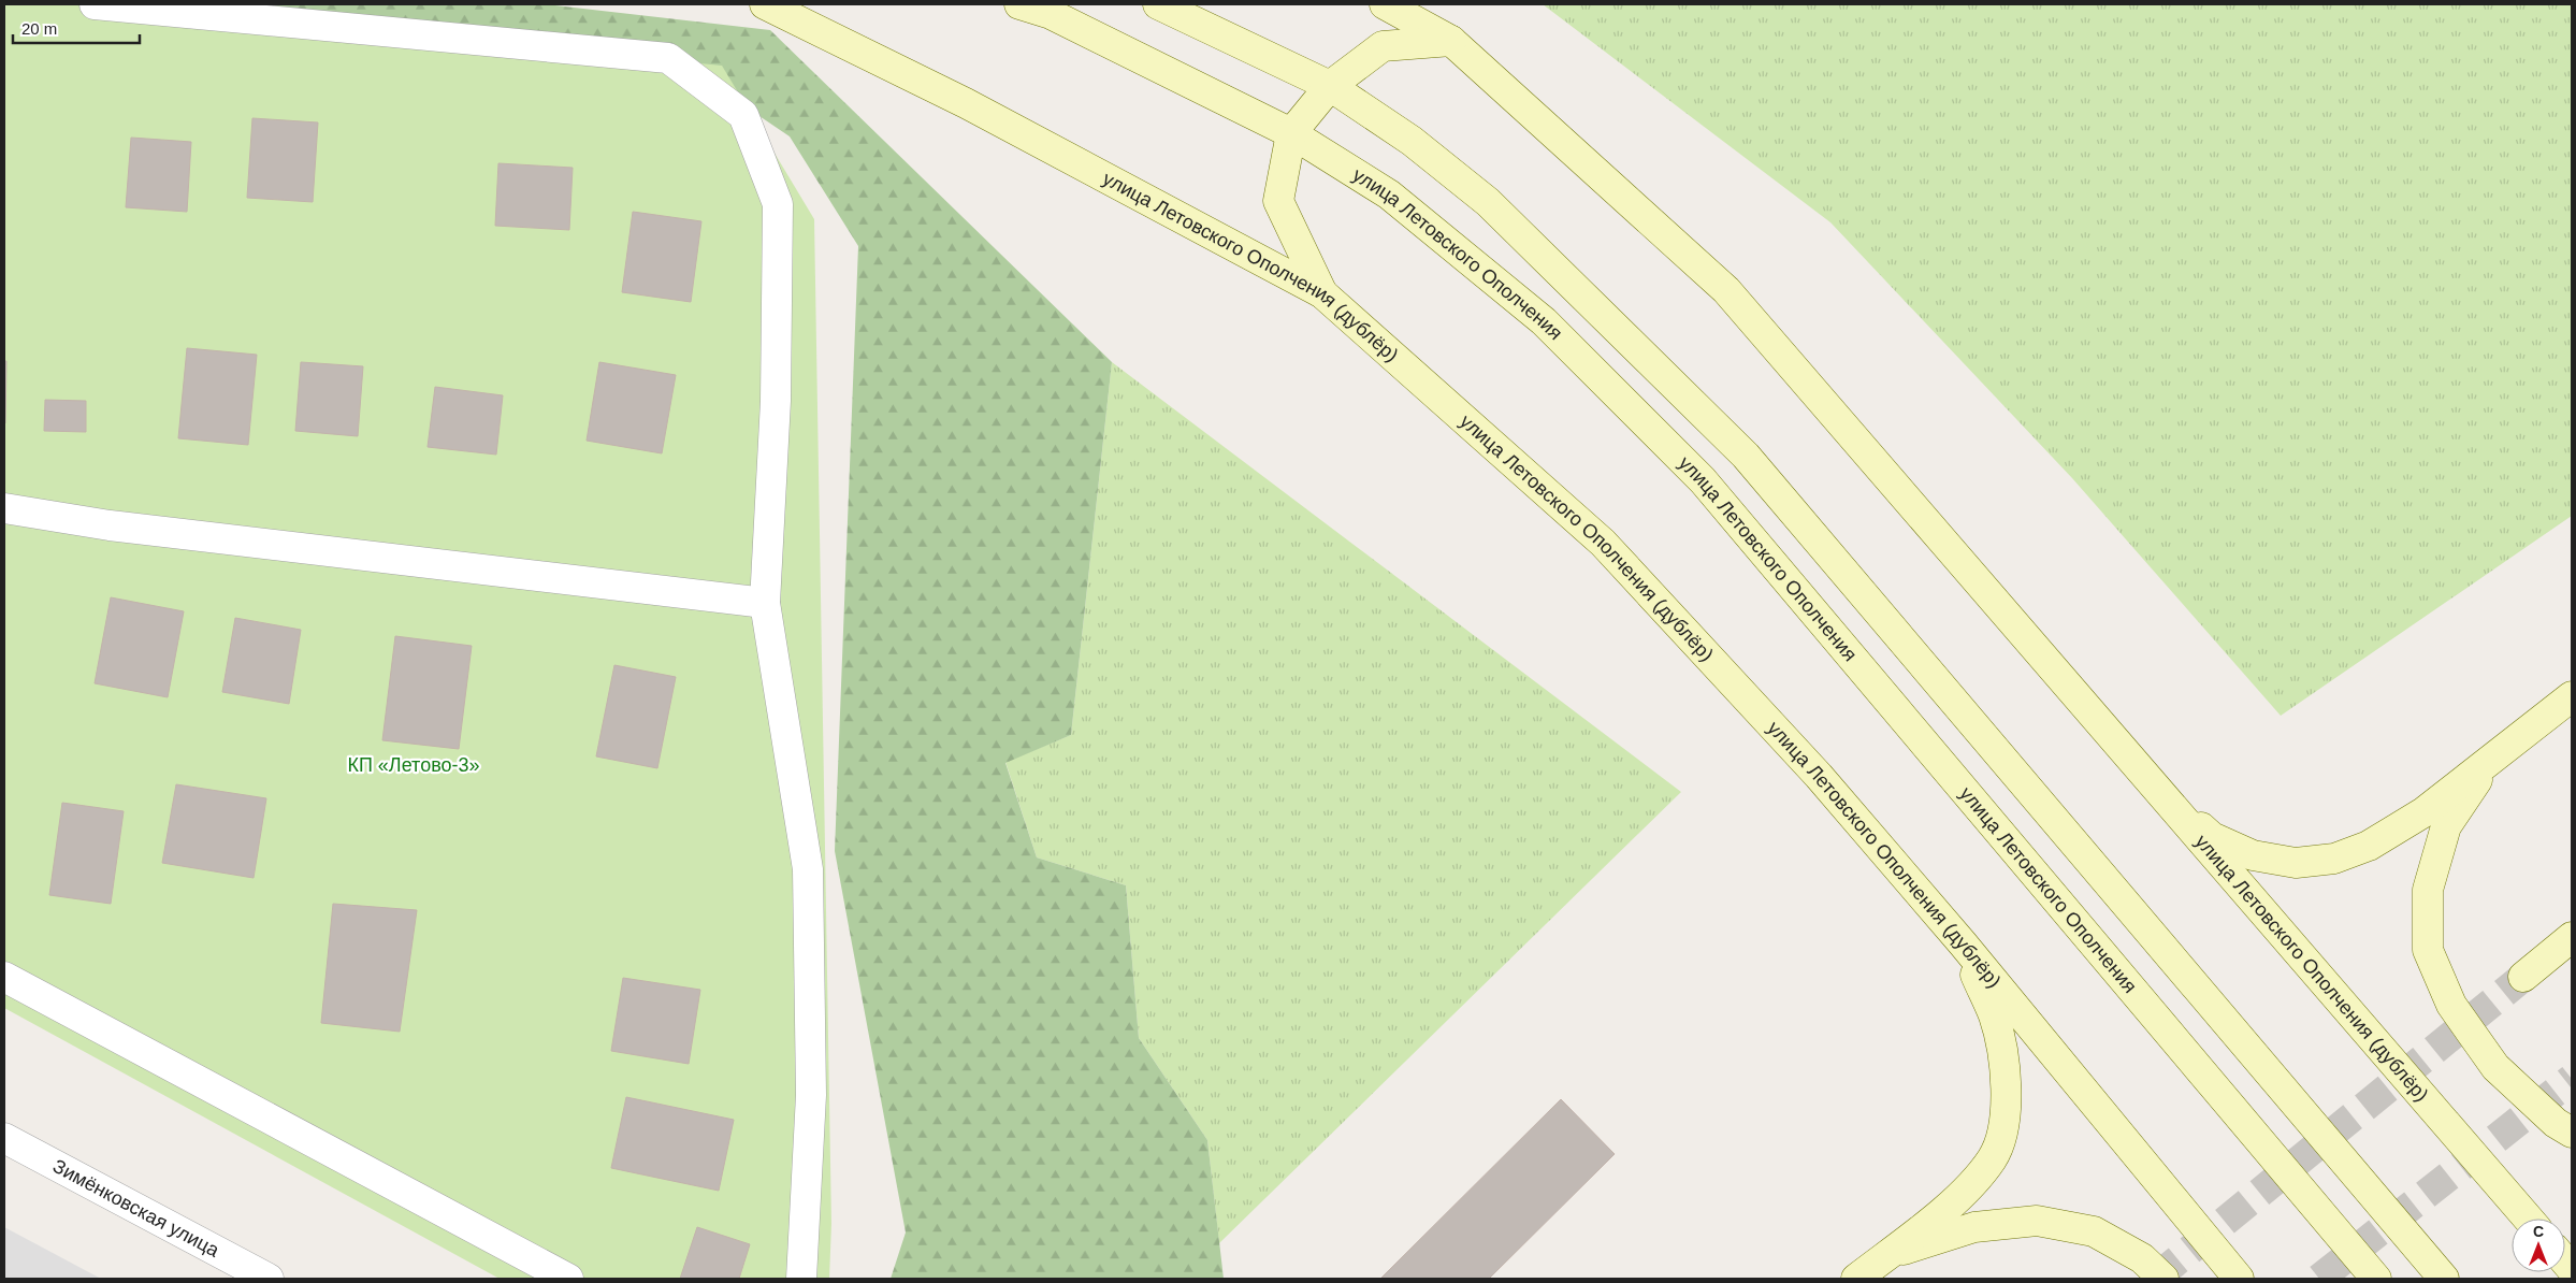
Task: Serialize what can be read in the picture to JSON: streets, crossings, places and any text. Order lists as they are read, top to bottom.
{
  "streets": {
    "street": ["улица Летовского Ополчения", "улица Летовского Ополчения (дублёр)", "Зимёнковская улица"]
  },
  "parks": ["КП «Летово-3»"],
  "scale_bar": "20 m",
  "north": "top"
}
